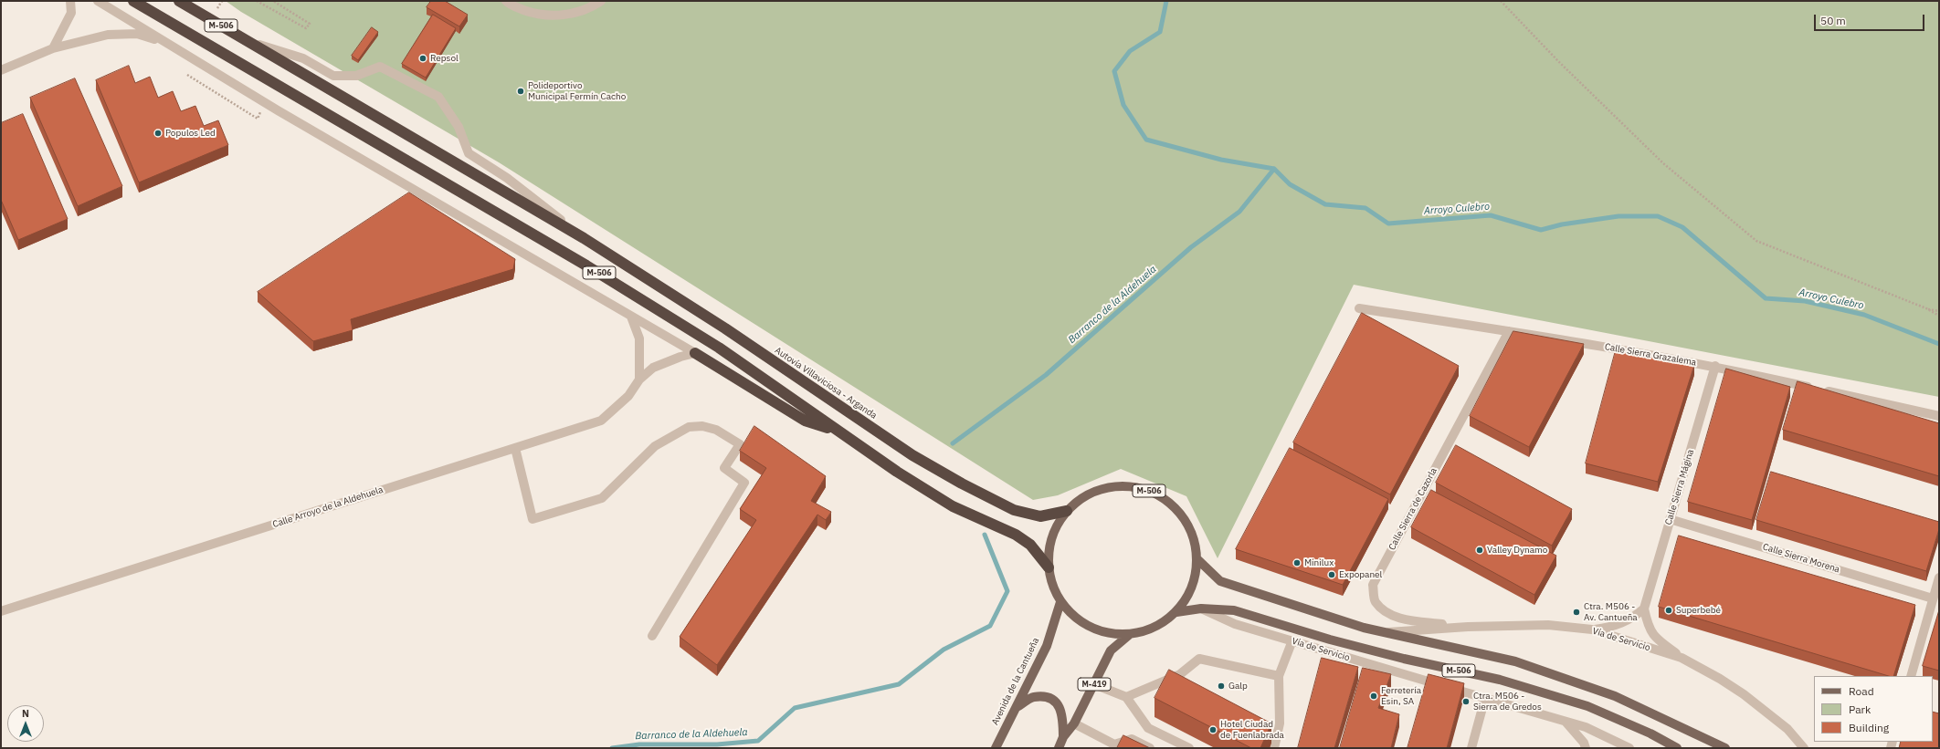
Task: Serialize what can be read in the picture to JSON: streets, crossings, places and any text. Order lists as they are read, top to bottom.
{
  "streets": {
    "highway": ["M-506", "Autovía Villaviciosa - Arganda"],
    "main road": ["Avenida de la Cantueña", "M-419"],
    "street": [
      "Calle Sierra Grazalema",
      "Calle Sierra Mágina",
      "Calle Arroyo de la Aldehuela",
      "Calle Sierra de Cazorla",
      "Calle Sierra Morena",
      "Vía de Servicio"
    ]
  },
  "crossings": [
    ["M-506", "Autovía Villaviciosa - Arganda"],
    ["M-506", "Vía de Servicio"],
    ["M-506", "Avenida de la Cantueña"],
    ["M-506", "M-419"],
    ["Calle Sierra Grazalema", "Calle Sierra Mágina"],
    ["Calle Sierra Grazalema", "Calle Sierra de Cazorla"],
    ["Calle Sierra Mágina", "Calle Sierra Morena"],
    ["Calle Sierra Mágina", "Vía de Servicio"],
    ["Calle Sierra de Cazorla", "Vía de Servicio"]
  ],
  "water": ["Arroyo Culebro", "Barranco de la Aldehuela"],
  "places": [
    "Repsol",
    "Polideportivo Municipal Fermín Cacho",
    "Populos Led",
    "Valley Dynamo",
    "Minilux",
    "Expopanel",
    "Superbebé",
    "Ctra. M506 - Av. Cantueña",
    "Galp",
    "Ferretería Esin, SA",
    "Ctra. M506 - Sierra de Gredos",
    "Hotel Ciudad de Fuenlabrada"
  ],
  "legend": ["Road", "Park", "Building"],
  "scale_bar": "50 m",
  "north": "top"
}
